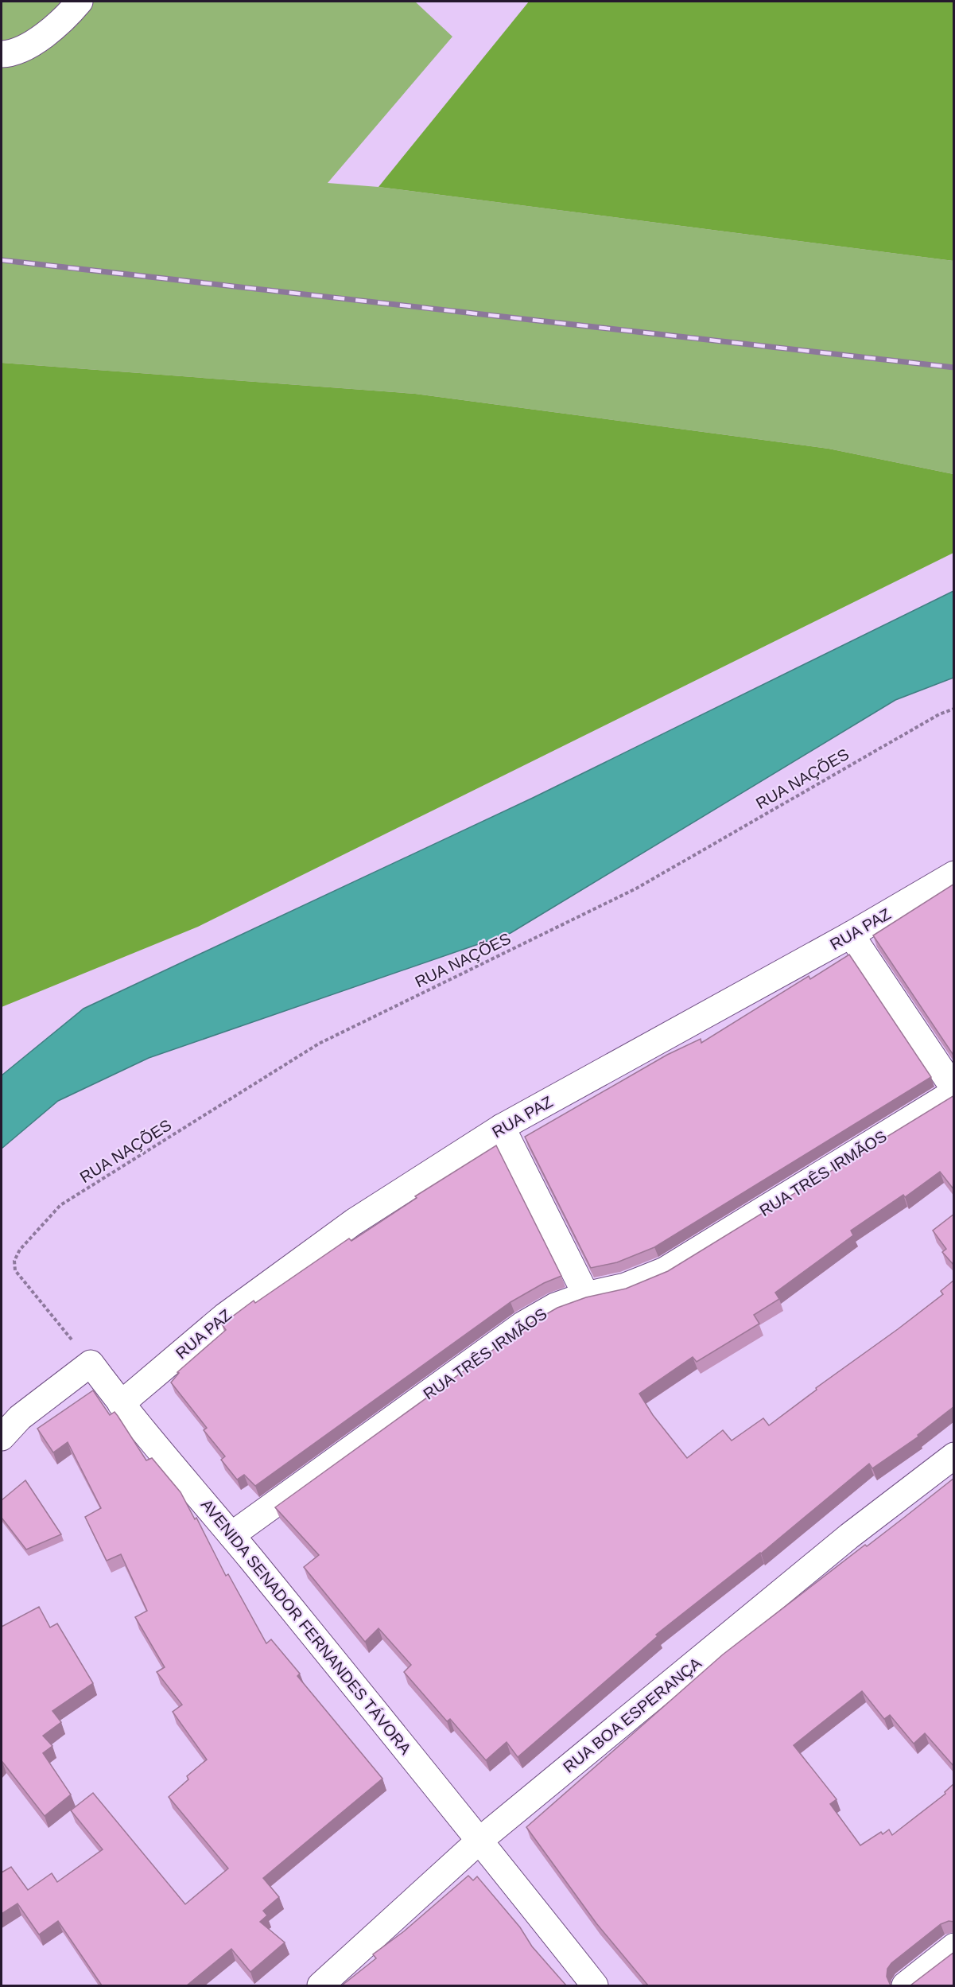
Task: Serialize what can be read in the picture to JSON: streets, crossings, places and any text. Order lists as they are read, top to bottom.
{
  "streets": {
    "street": [
      "RUA PAZ",
      "RUA TRÊS IRMÃOS",
      "AVENIDA SENADOR FERNANDES TÁVORA",
      "RUA BOA ESPERANÇA"
    ],
    "path": ["RUA NAÇÕES"]
  },
  "crossings": [
    ["RUA NAÇÕES", "AVENIDA SENADOR FERNANDES TÁVORA"],
    ["RUA PAZ", "AVENIDA SENADOR FERNANDES TÁVORA"],
    ["RUA TRÊS IRMÃOS", "AVENIDA SENADOR FERNANDES TÁVORA"],
    ["AVENIDA SENADOR FERNANDES TÁVORA", "RUA BOA ESPERANÇA"]
  ]
}
